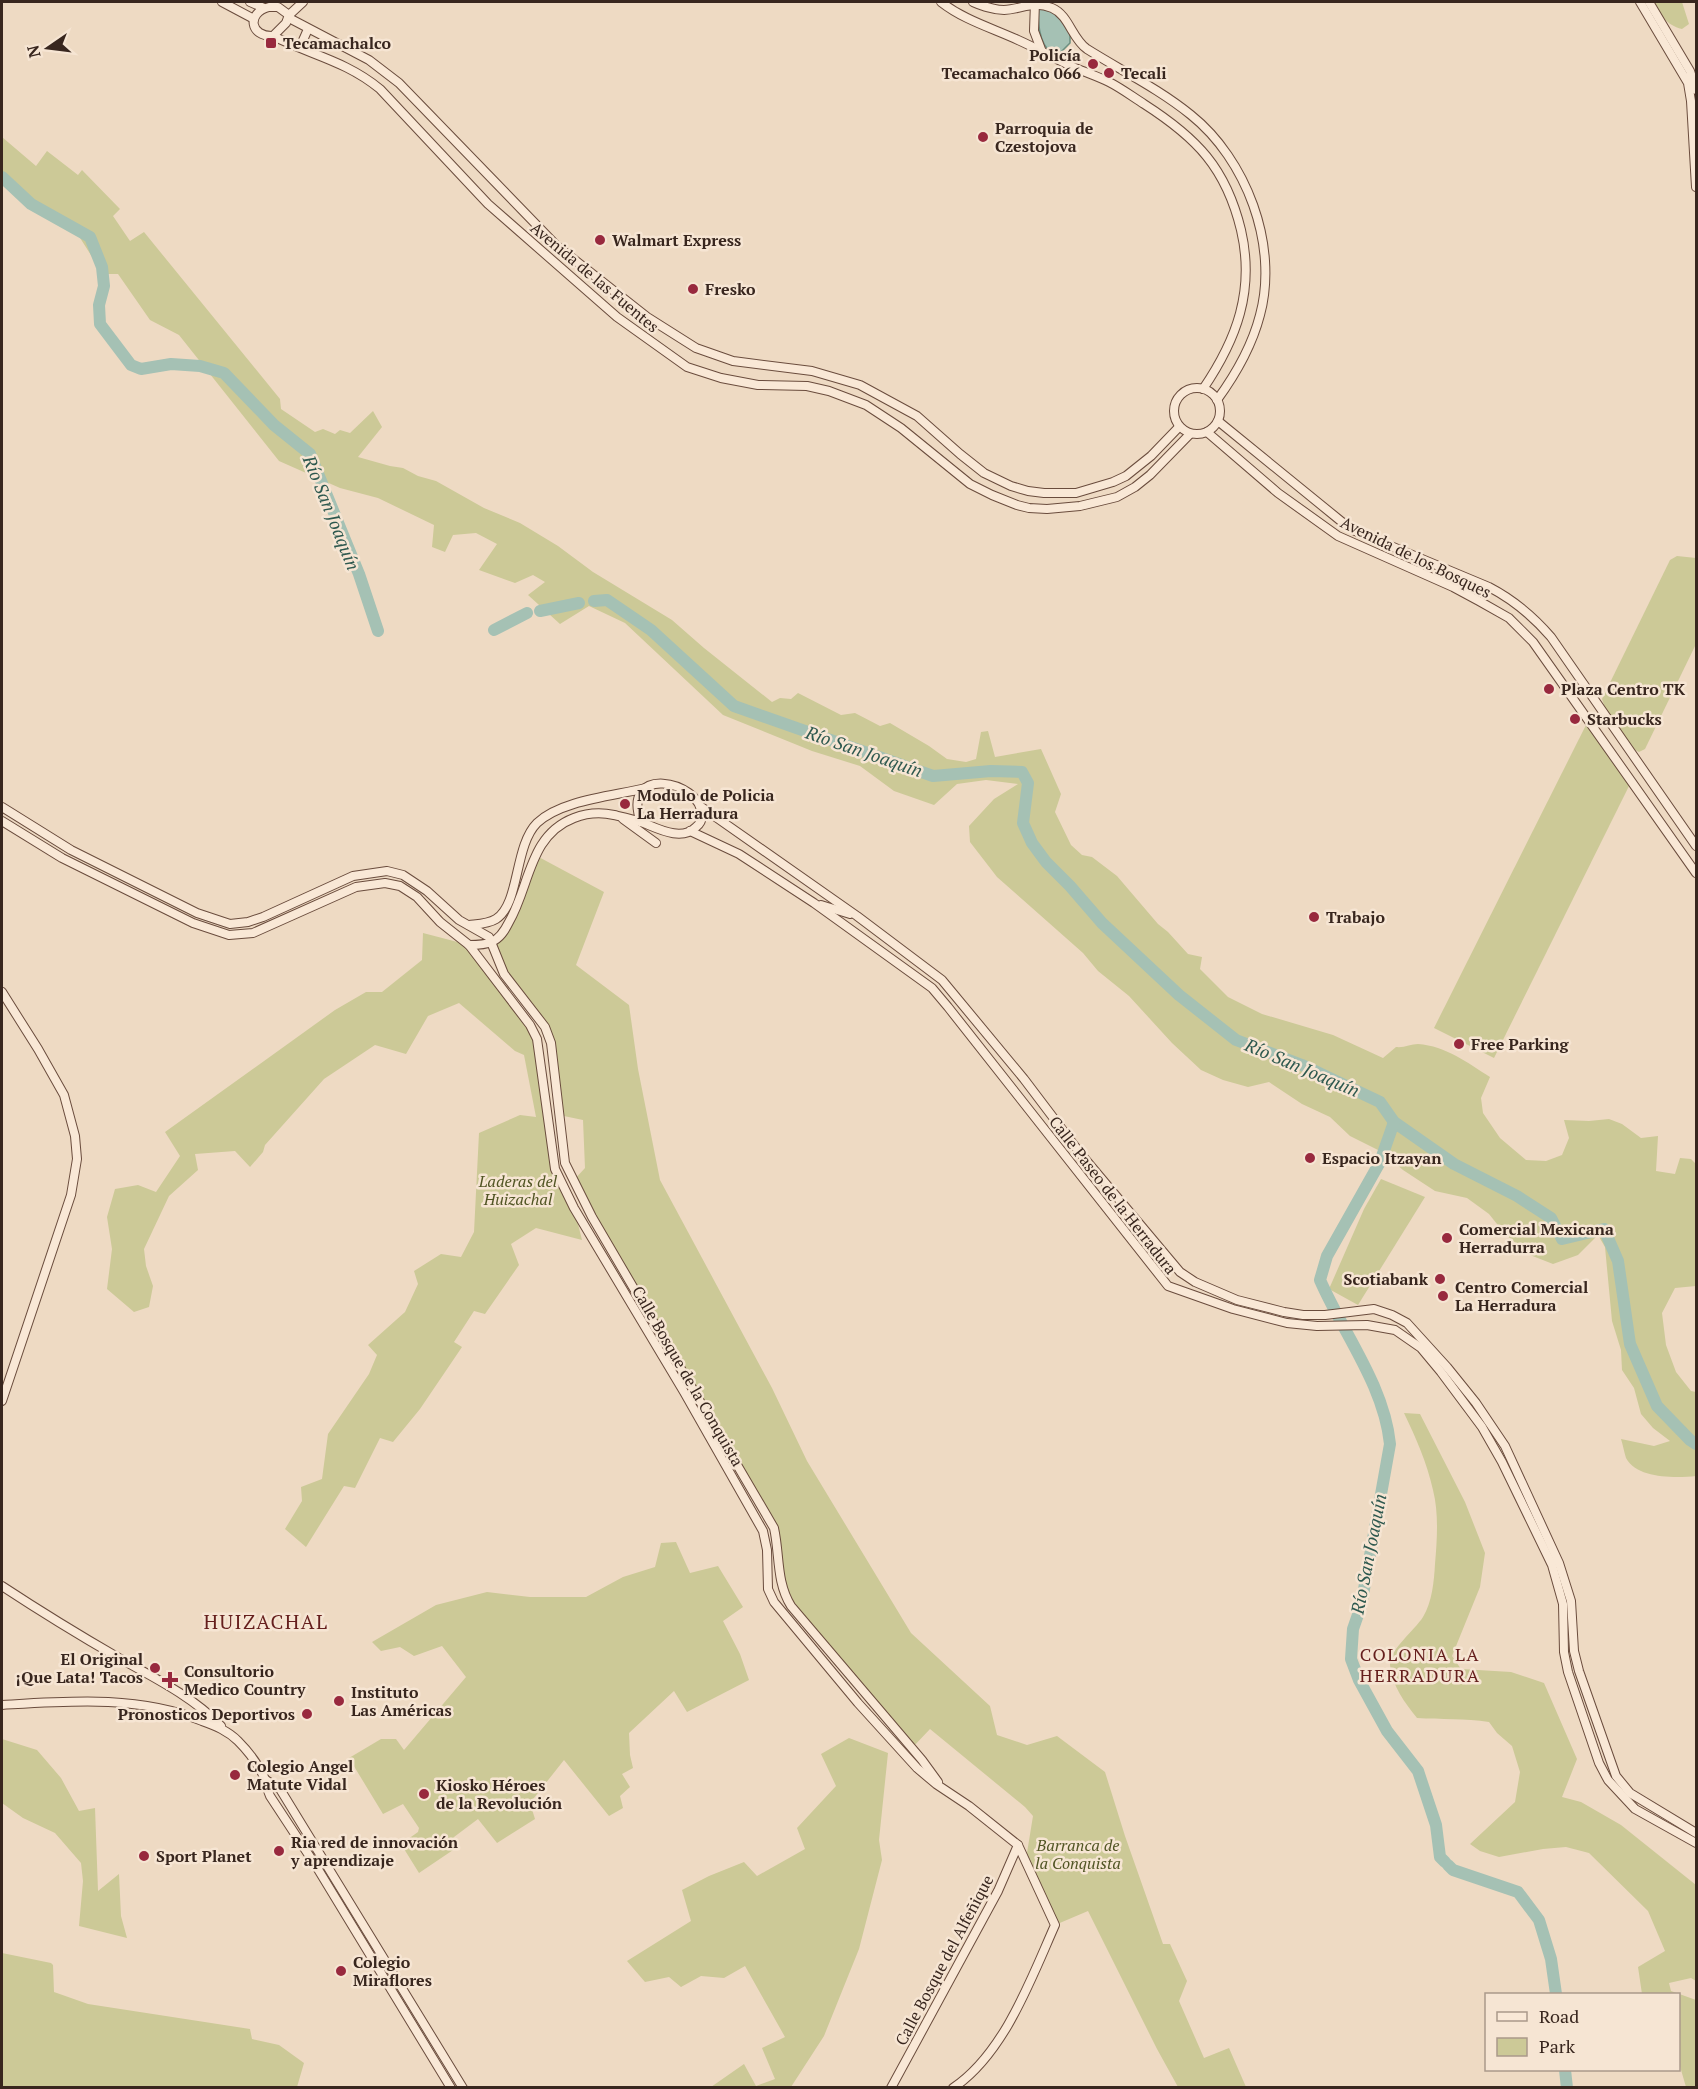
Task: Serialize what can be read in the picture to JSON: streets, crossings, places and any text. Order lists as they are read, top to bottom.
{
  "streets": {
    "main road": [
      "Avenida de las Fuentes",
      "Avenida de los Bosques",
      "Calle Paseo de la Herradura",
      "Calle Bosque de la Conquista",
      "Calle Bosque del Alfeñique"
    ]
  },
  "crossings": [
    ["Avenida de las Fuentes", "Avenida de los Bosques"],
    ["Calle Bosque de la Conquista", "Calle Bosque del Alfeñique"]
  ],
  "districts": ["HUIZACHAL", "COLONIA LA HERRADURA"],
  "water": ["Río San Joaquín"],
  "parks": ["Laderas del Huizachal", "Barranca de la Conquista"],
  "places": {
    "transit": ["Tecamachalco"],
    "other": [
      "Policía Tecamachalco 066",
      "Tecali",
      "Parroquia de Czestojova",
      "Walmart Express",
      "Fresko",
      "Plaza Centro TK",
      "Starbucks",
      "Modulo de Policia La Herradura",
      "Trabajo",
      "Free Parking",
      "Espacio Itzayan",
      "Comercial Mexicana Herradurra",
      "Scotiabank",
      "Centro Comercial La Herradura",
      "El Original ¡Que Lata! Tacos",
      "Instituto Las Américas",
      "Pronosticos Deportivos",
      "Colegio Angel Matute Vidal",
      "Kiosko Héroes de la Revolución",
      "Ria red de innovación y aprendizaje",
      "Sport Planet",
      "Colegio Miraflores"
    ],
    "health": ["Consultorio Medico Country"]
  },
  "legend": ["Road", "Park"],
  "north": "left"
}
